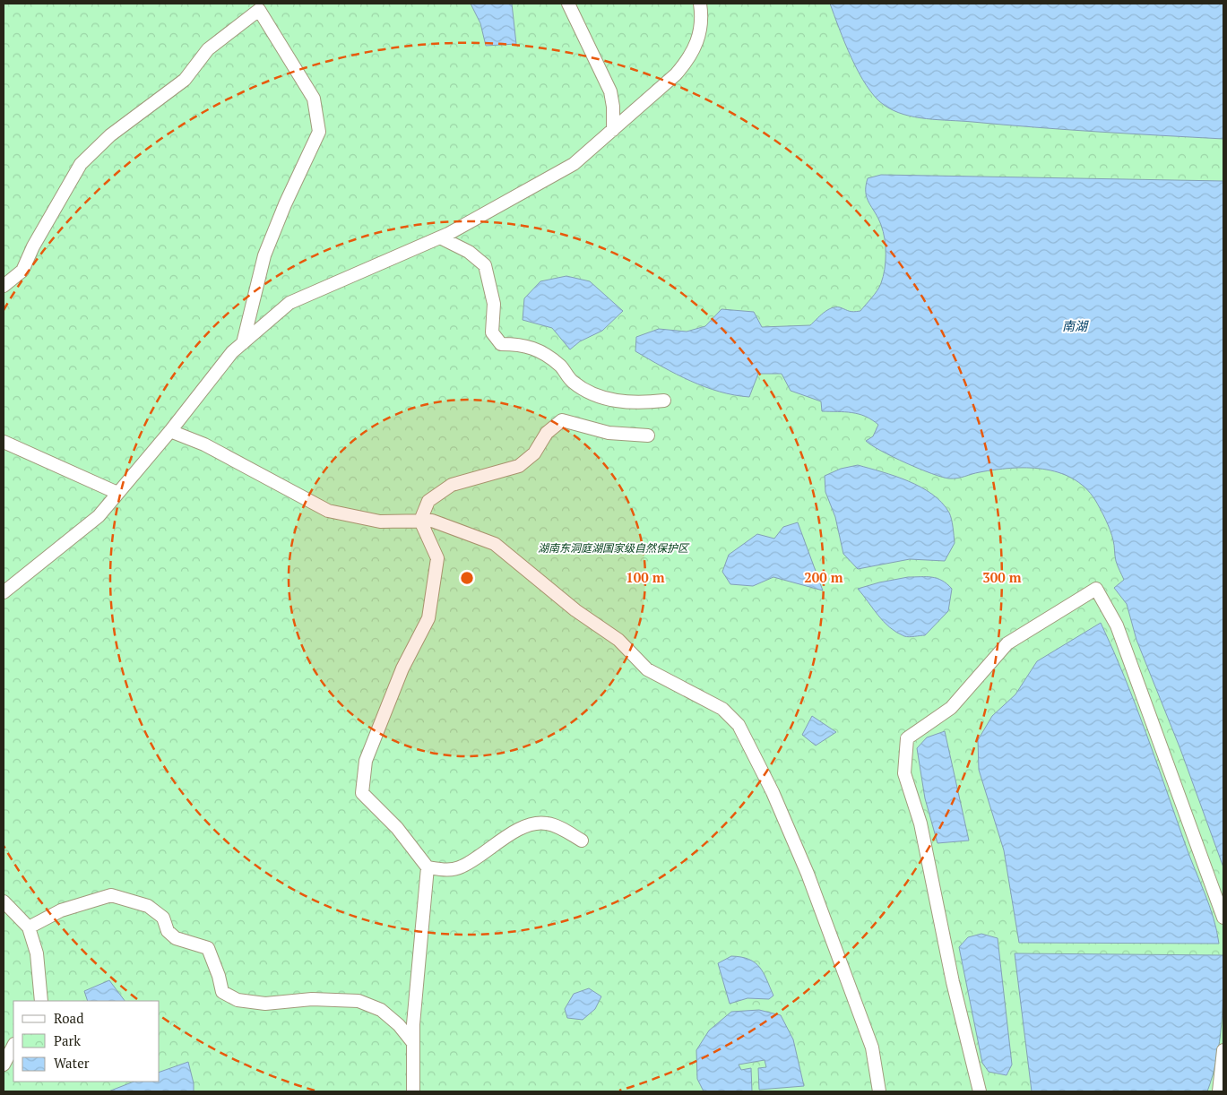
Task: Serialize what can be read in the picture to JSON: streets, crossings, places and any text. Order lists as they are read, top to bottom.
{
  "water": ["南湖"],
  "parks": ["湖南东洞庭湖国家级自然保护区"],
  "legend": ["Road", "Park", "Water"],
  "rings": ["100 m", "200 m", "300 m"]
}
